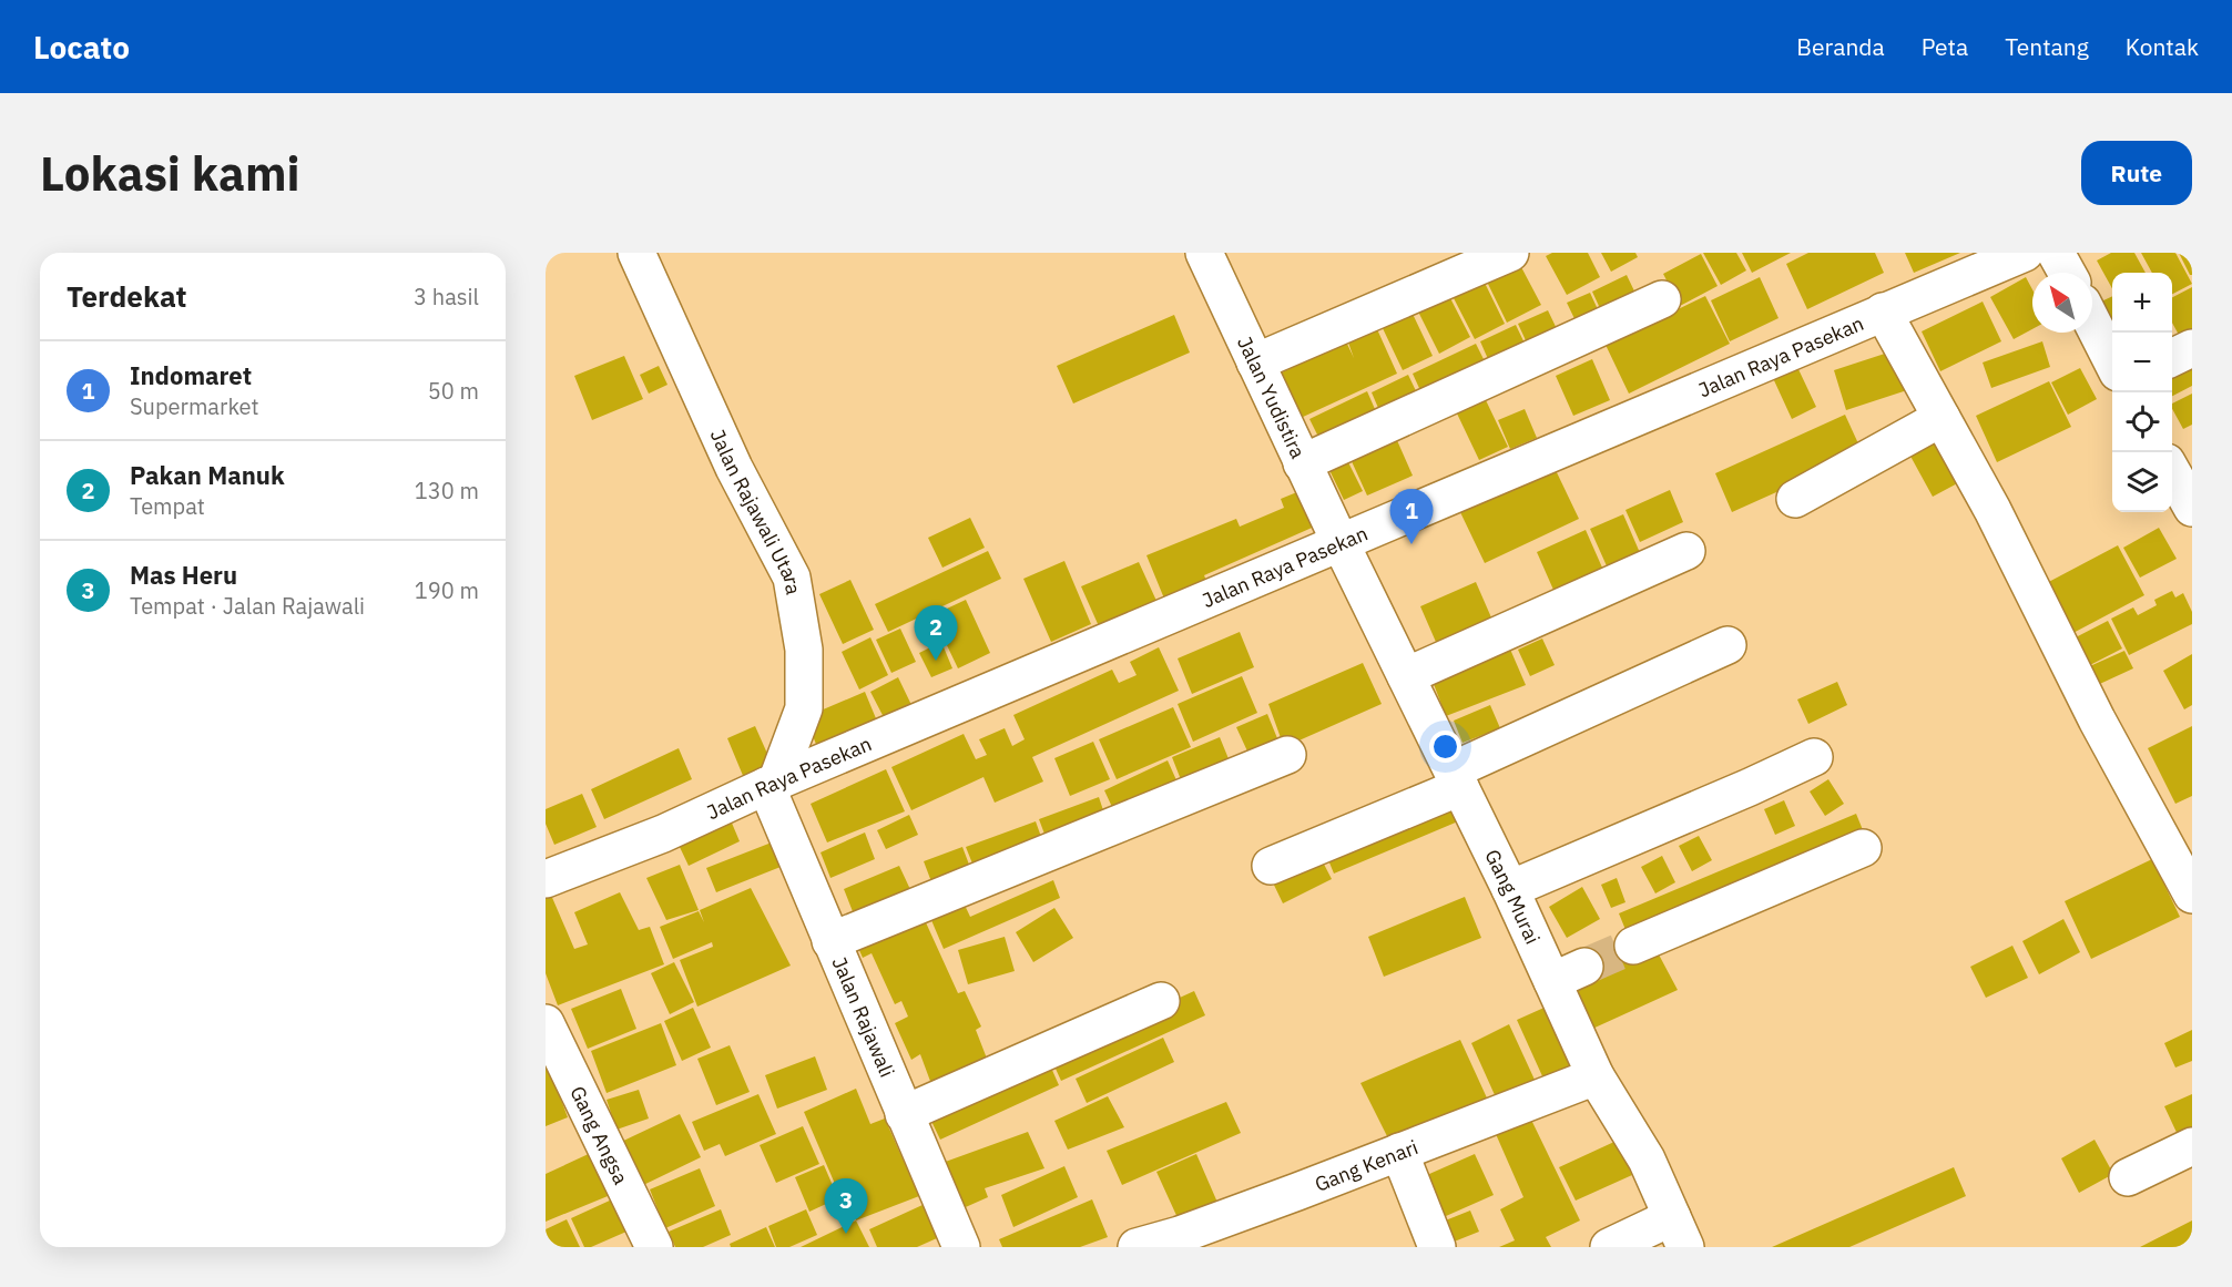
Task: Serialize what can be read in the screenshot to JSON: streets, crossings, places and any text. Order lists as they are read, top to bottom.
{
  "streets": {
    "street": [
      "Jalan Raya Pasekan",
      "Jalan Yudistira",
      "Jalan Rajawali Utara",
      "Gang Murai",
      "Jalan Rajawali",
      "Gang Angsa",
      "Gang Kenari"
    ]
  },
  "crossings": [
    ["Jalan Raya Pasekan", "Jalan Yudistira"],
    ["Jalan Raya Pasekan", "Jalan Rajawali Utara"],
    ["Jalan Raya Pasekan", "Gang Murai"],
    ["Jalan Raya Pasekan", "Jalan Rajawali"],
    ["Jalan Yudistira", "Gang Murai"],
    ["Jalan Rajawali Utara", "Jalan Rajawali"],
    ["Gang Murai", "Gang Kenari"]
  ],
  "north": "top left",
  "page": {
    "header": "Locato",
    "nav": [
      "Beranda",
      "Peta",
      "Tentang",
      "Kontak"
    ],
    "buttons": "Rute",
    "title": "Lokasi kami",
    "heading": ["Terdekat", "3 hasil"],
    "map_buttons": ["+", "−"],
    "list": [
      {
        "mark": "1",
        "name": "Indomaret",
        "note": "Supermarket",
        "value": "50 m"
      },
      {
        "mark": "2",
        "name": "Pakan Manuk",
        "note": "Tempat",
        "value": "130 m"
      },
      {
        "mark": "3",
        "name": "Mas Heru",
        "note": "Tempat · Jalan Rajawali",
        "value": "190 m"
      }
    ],
    "pins": ["1", "2", "3"]
  }
}
